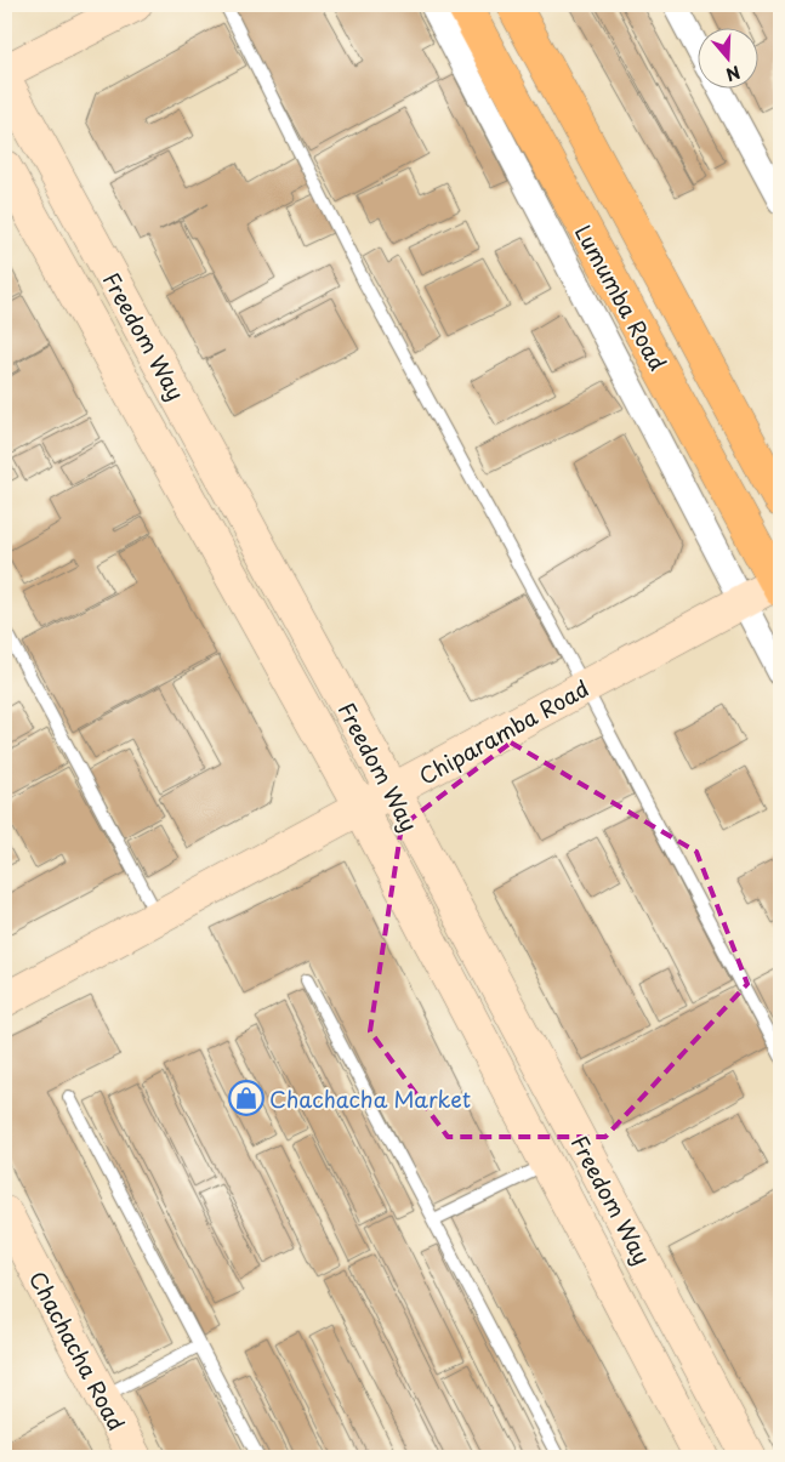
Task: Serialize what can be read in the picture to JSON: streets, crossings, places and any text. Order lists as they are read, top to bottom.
{
  "streets": {
    "main road": [
      "Lumumba Road",
      "Freedom Way",
      "Chiparamba Road",
      "Chachacha Road"
    ]
  },
  "crossings": [
    ["Lumumba Road", "Chiparamba Road"],
    ["Freedom Way", "Chiparamba Road"]
  ],
  "places": {
    "shop": ["Chachacha Market"]
  },
  "north": "bottom"
}
